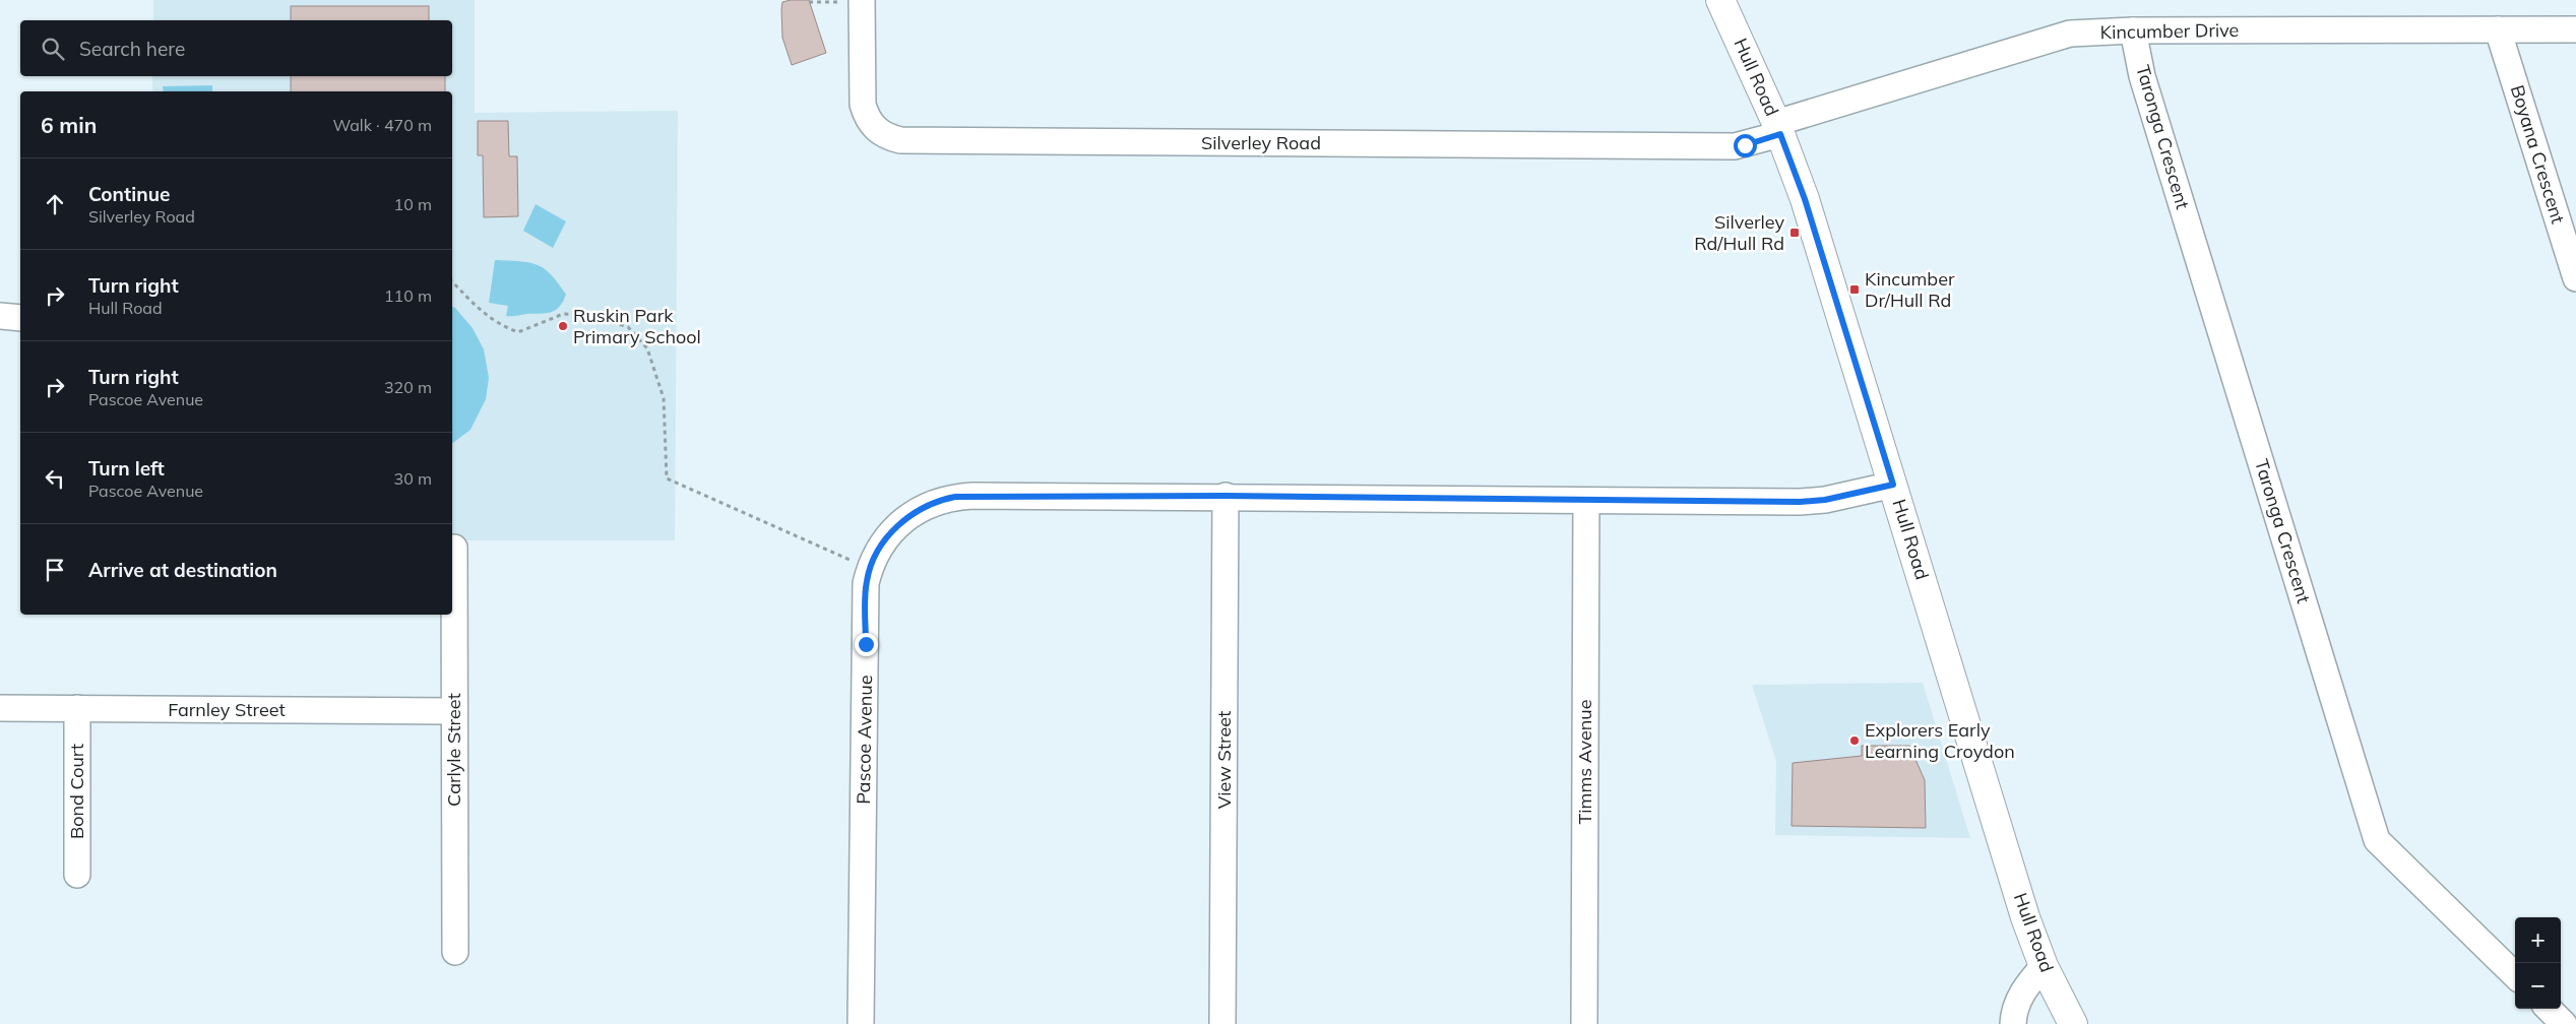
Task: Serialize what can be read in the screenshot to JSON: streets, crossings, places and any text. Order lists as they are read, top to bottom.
{
  "streets": {
    "main road": ["Hull Road"],
    "street": [
      "Kincumber Drive",
      "Taronga Crescent",
      "Silverley Road",
      "Boyana Crescent",
      "Farnley Street",
      "Pascoe Avenue",
      "Carlyle Street",
      "View Street",
      "Timms Avenue",
      "Bond Court"
    ]
  },
  "crossings": [
    ["Kincumber Drive", "Hull Road"],
    ["Kincumber Drive", "Taronga Crescent"],
    ["Kincumber Drive", "Silverley Road"],
    ["Kincumber Drive", "Boyana Crescent"],
    ["Hull Road", "Silverley Road"],
    ["Hull Road", "Pascoe Avenue"],
    ["Farnley Street", "Carlyle Street"],
    ["Farnley Street", "Bond Court"],
    ["Pascoe Avenue", "View Street"],
    ["Pascoe Avenue", "Timms Avenue"]
  ],
  "places": {
    "transit": ["Silverley Rd/Hull Rd", "Kincumber Dr/Hull Rd"],
    "other": ["Ruskin Park Primary School", "Explorers Early Learning Croydon"]
  },
  "page": {
    "search": "Search here",
    "heading": ["6 min", "Walk · 470 m"],
    "list": [
      ["Continue", "Silverley Road", "10 m"],
      ["Turn right", "Hull Road", "110 m"],
      ["Turn right", "Pascoe Avenue", "320 m"],
      ["Turn left", "Pascoe Avenue", "30 m"],
      "Arrive at destination"
    ],
    "map_buttons": ["+", "−"]
  }
}
